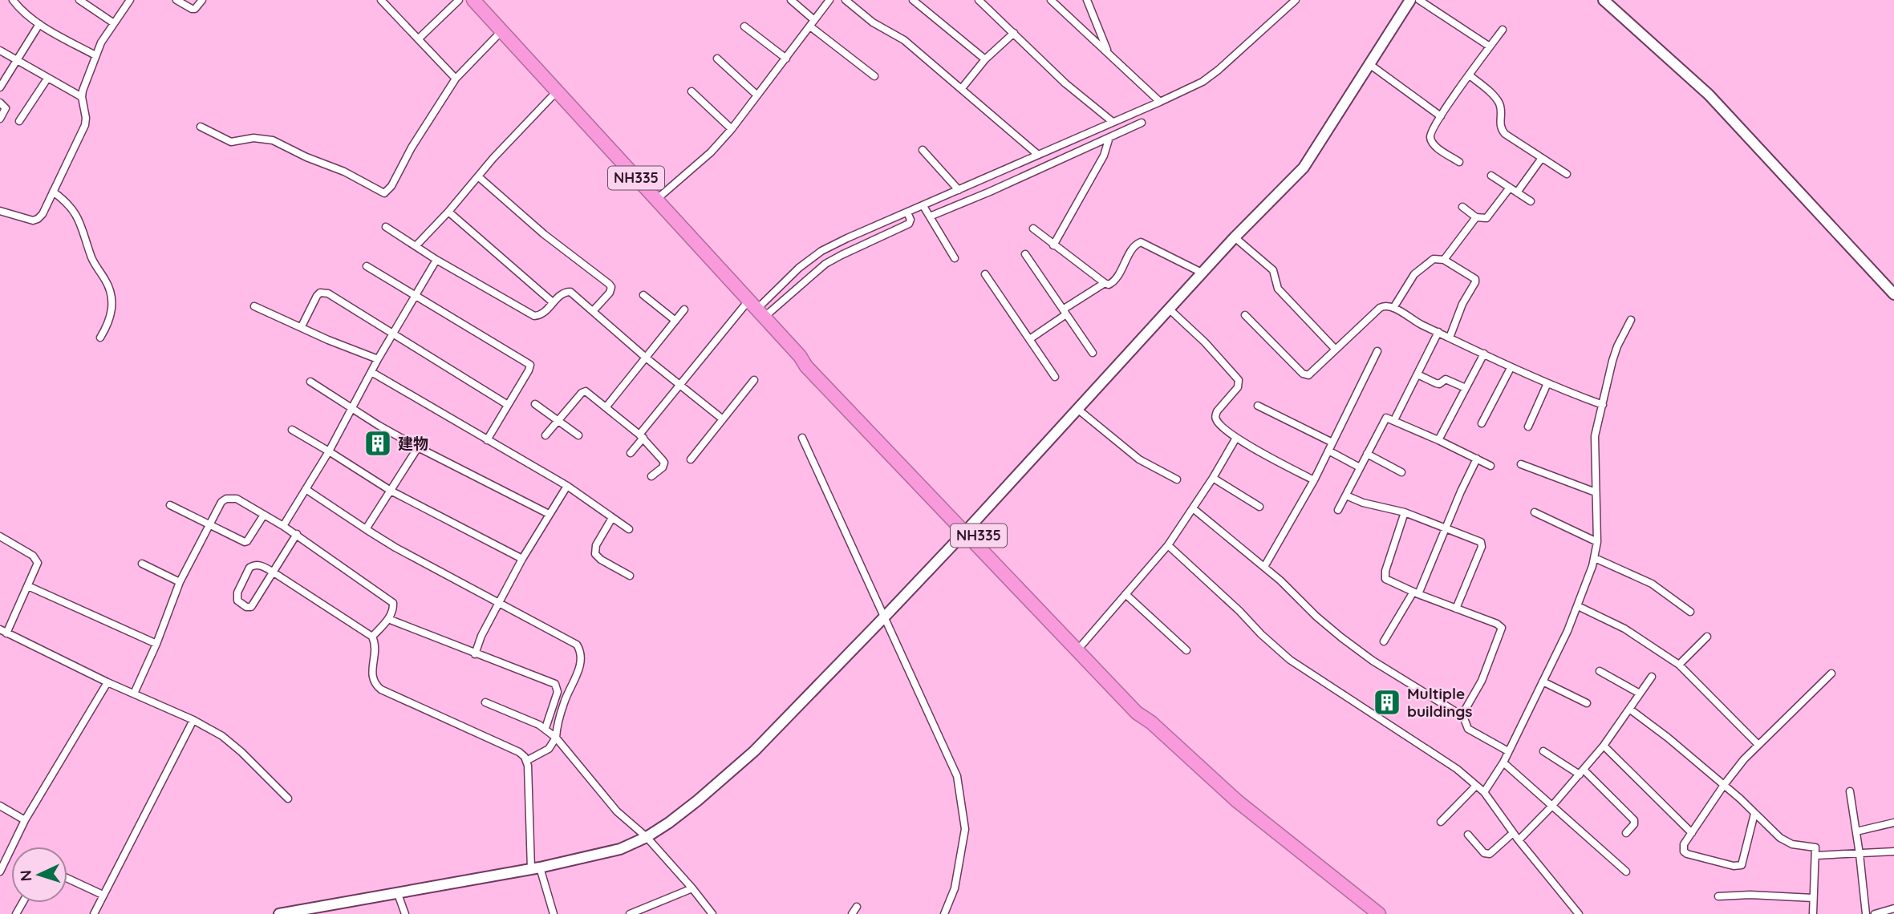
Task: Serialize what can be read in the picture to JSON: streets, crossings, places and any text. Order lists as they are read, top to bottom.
{
  "streets": {
    "highway": ["NH335"]
  },
  "places": {
    "building": ["建物", "Multiple buildings"]
  },
  "north": "left"
}
